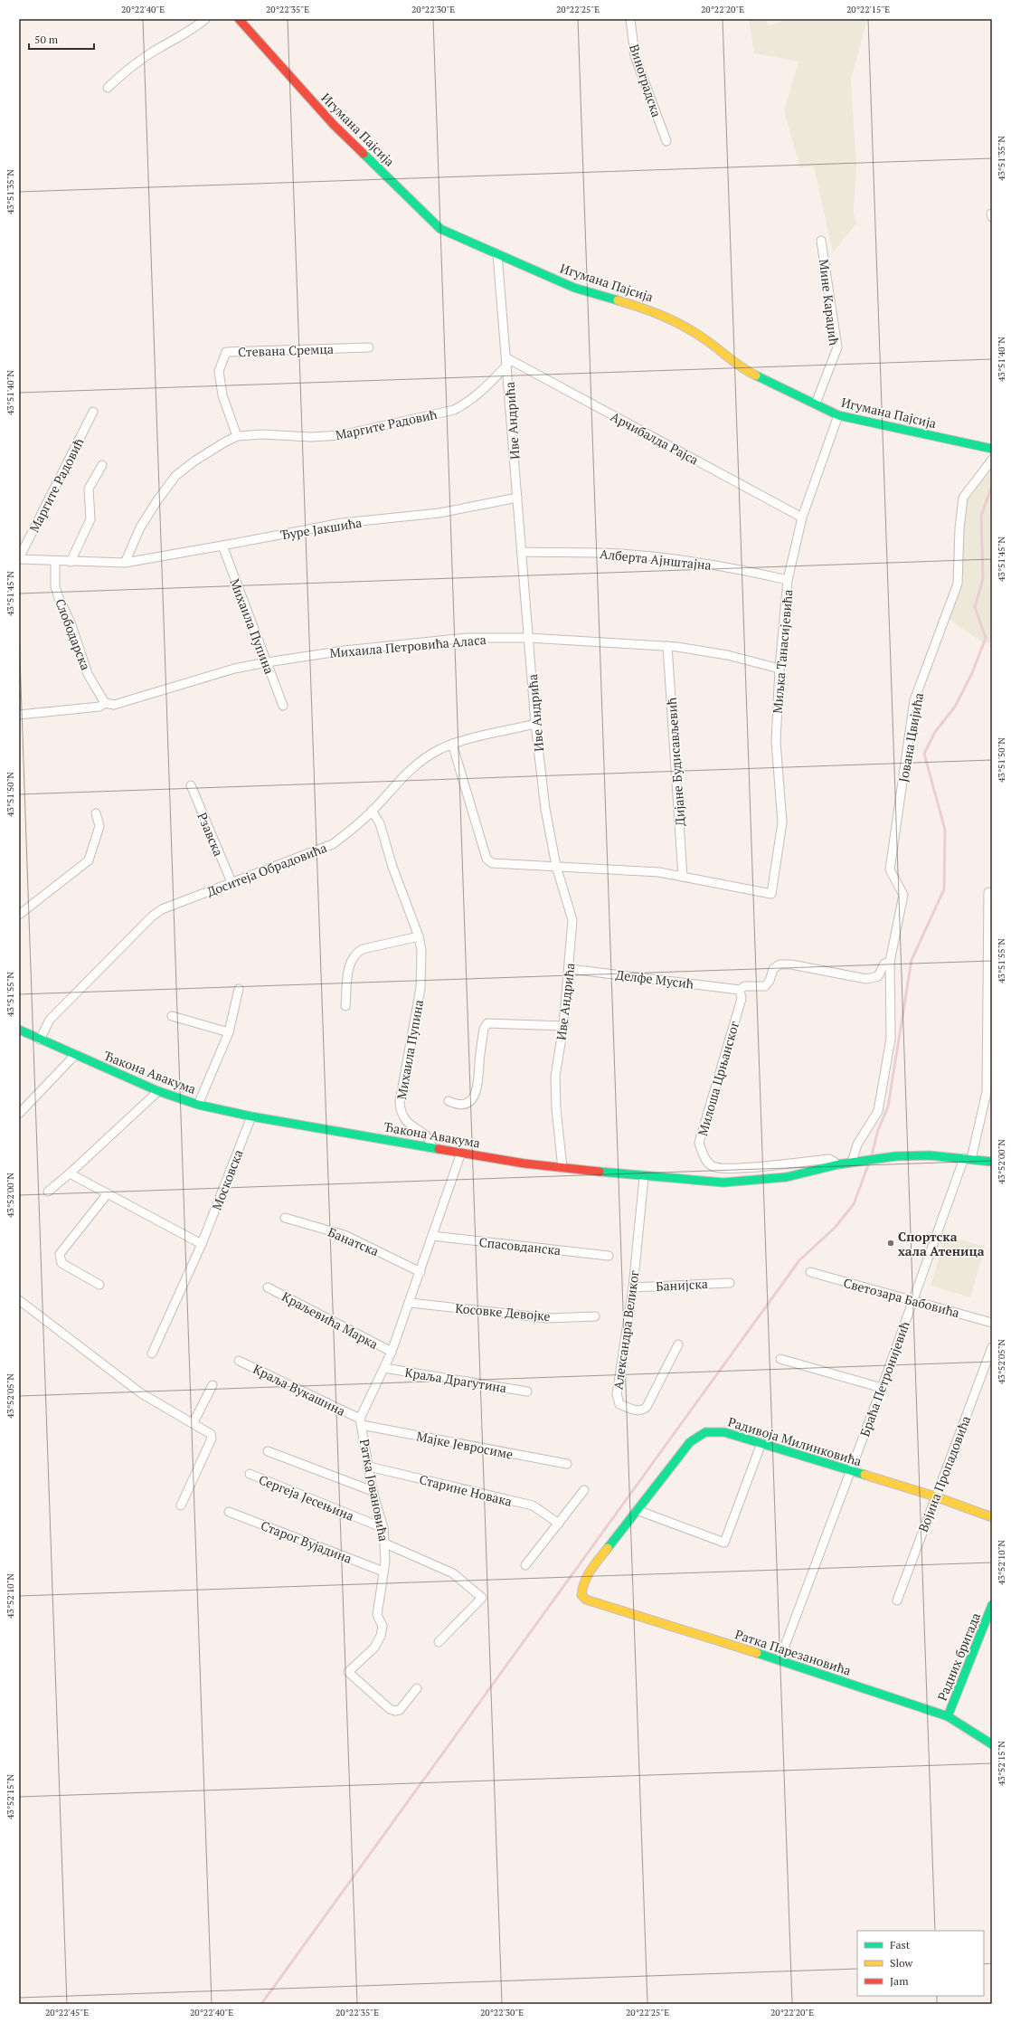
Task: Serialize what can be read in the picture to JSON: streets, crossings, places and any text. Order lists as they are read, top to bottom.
{
  "streets": {
    "street": [
      "Виноградска",
      "Игумана Пајсија",
      "Мине Караџић",
      "Стевана Сремца",
      "Иве Андрића",
      "Маргите Радовић",
      "Арчибалда Рајса",
      "Ђуре Јакшића",
      "Алберта Ајнштајна",
      "Михаила Пупина",
      "Слободарска",
      "Михаила Петровића Аласа",
      "Миљка Танасијевића",
      "Јована Цвијића",
      "Дијане Будисављевић",
      "Рзавска",
      "Доситеја Обрадовића",
      "Делфе Мусић",
      "Ђакона Авакума",
      "Милоша Црњанског",
      "Московска",
      "Банатска",
      "Спасовданска",
      "Банијска",
      "Светозара Бабовића",
      "Косовке Девојке",
      "Краљевића Марка",
      "Александра Великог",
      "Браћа Петронијевић",
      "Краља Драгутина",
      "Краља Вукашина",
      "Радивоја Милинковића",
      "Мајке Јевросиме",
      "Војина Пропадовића",
      "Ратка Јовановића",
      "Старине Новака",
      "Сергеја Јесењина",
      "Старог Вујадина",
      "Ратка Парезановића",
      "Радних бригада"
    ]
  },
  "crossings": [
    ["Игумана Пајсија", "Мине Караџић"],
    ["Игумана Пајсија", "Иве Андрића"],
    ["Игумана Пајсија", "Миљка Танасијевића"],
    ["Стевана Сремца", "Маргите Радовић"],
    ["Иве Андрића", "Маргите Радовић"],
    ["Иве Андрића", "Арчибалда Рајса"],
    ["Иве Андрића", "Ђуре Јакшића"],
    ["Иве Андрића", "Алберта Ајнштајна"],
    ["Иве Андрића", "Михаила Петровића Аласа"],
    ["Иве Андрића", "Доситеја Обрадовића"],
    ["Иве Андрића", "Делфе Мусић"],
    ["Иве Андрића", "Ђакона Авакума"],
    ["Маргите Радовић", "Арчибалда Рајса"],
    ["Маргите Радовић", "Ђуре Јакшића"],
    ["Маргите Радовић", "Слободарска"],
    ["Арчибалда Рајса", "Миљка Танасијевића"],
    ["Ђуре Јакшића", "Михаила Пупина"],
    ["Алберта Ајнштајна", "Миљка Танасијевића"],
    ["Михаила Пупина", "Михаила Петровића Аласа"],
    ["Михаила Пупина", "Доситеја Обрадовића"],
    ["Михаила Пупина", "Ђакона Авакума"],
    ["Слободарска", "Михаила Петровића Аласа"],
    ["Михаила Петровића Аласа", "Миљка Танасијевића"],
    ["Михаила Петровића Аласа", "Дијане Будисављевић"],
    ["Миљка Танасијевића", "Дијане Будисављевић"],
    ["Јована Цвијића", "Делфе Мусић"],
    ["Јована Цвијића", "Ђакона Авакума"],
    ["Јована Цвијића", "Милоша Црњанског"],
    ["Рзавска", "Доситеја Обрадовића"],
    ["Доситеја Обрадовића", "Ђакона Авакума"],
    ["Делфе Мусић", "Милоша Црњанског"],
    ["Ђакона Авакума", "Милоша Црњанског"],
    ["Ђакона Авакума", "Московска"],
    ["Ђакона Авакума", "Александра Великог"],
    ["Ђакона Авакума", "Браћа Петронијевић"],
    ["Банијска", "Александра Великог"],
    ["Светозара Бабовића", "Браћа Петронијевић"],
    ["Браћа Петронијевић", "Радивоја Милинковића"],
    ["Браћа Петронијевић", "Ратка Парезановића"],
    ["Краља Вукашина", "Мајке Јевросиме"],
    ["Краља Вукашина", "Ратка Јовановића"],
    ["Радивоја Милинковића", "Војина Пропадовића"],
    ["Радивоја Милинковића", "Ратка Парезановића"],
    ["Мајке Јевросиме", "Ратка Јовановића"],
    ["Ратка Јовановића", "Старине Новака"],
    ["Ратка Јовановића", "Сергеја Јесењина"],
    ["Ратка Јовановића", "Старог Вујадина"],
    ["Ратка Парезановића", "Радних бригада"]
  ],
  "places": ["Спортска хала Атеница"],
  "legend": ["Fast", "Slow", "Jam"],
  "scale_bar": "50 m",
  "coordinates": [
    "20°22'40\"E",
    "20°22'35\"E",
    "20°22'30\"E",
    "20°22'25\"E",
    "20°22'20\"E",
    "20°22'15\"E",
    "43°51'35\"N",
    "43°51'40\"N",
    "43°51'45\"N",
    "43°51'50\"N",
    "43°51'55\"N",
    "43°52'00\"N",
    "43°52'05\"N",
    "43°52'10\"N",
    "43°52'15\"N",
    "20°22'45\"E"
  ]
}
